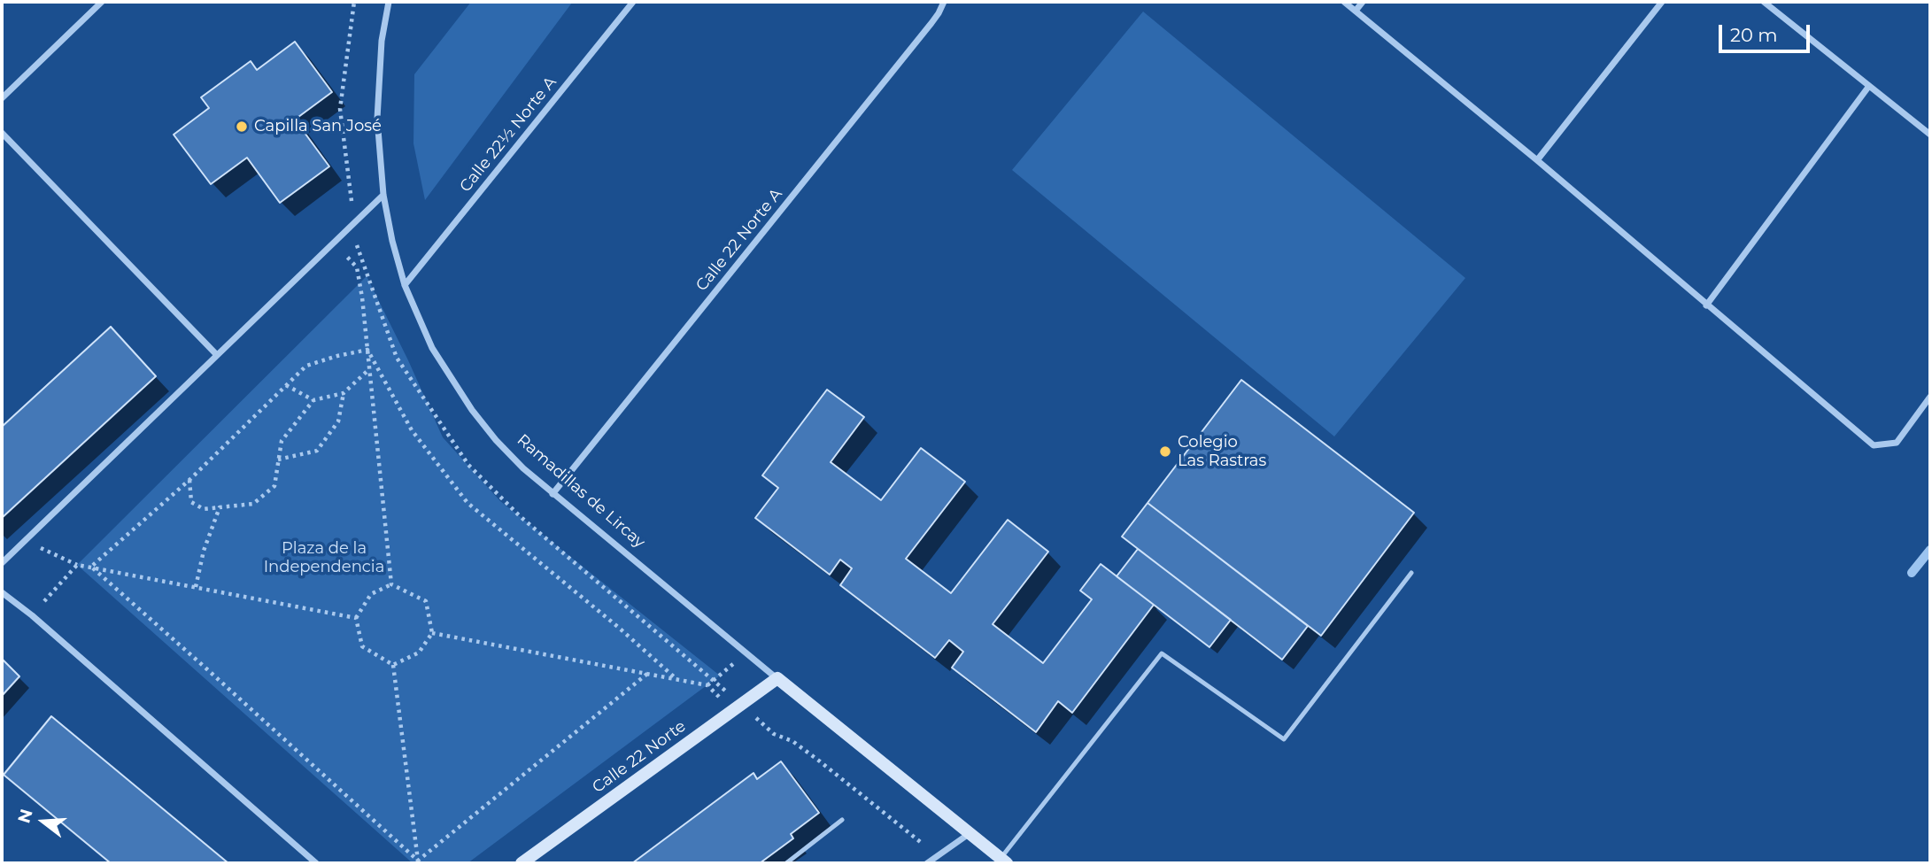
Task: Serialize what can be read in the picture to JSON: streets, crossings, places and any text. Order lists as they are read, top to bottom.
{
  "streets": {
    "street": [
      "Calle 22½ Norte A",
      "Calle 22 Norte A",
      "Ramadillas de Lircay",
      "Calle 22 Norte"
    ]
  },
  "crossings": [
    ["Calle 22½ Norte A", "Ramadillas de Lircay"],
    ["Calle 22 Norte A", "Ramadillas de Lircay"],
    ["Ramadillas de Lircay", "Calle 22 Norte"]
  ],
  "parks": ["Plaza de la Independencia"],
  "places": ["Capilla San José", "Colegio Las Rastras"],
  "scale_bar": "20 m",
  "north": "left"
}
